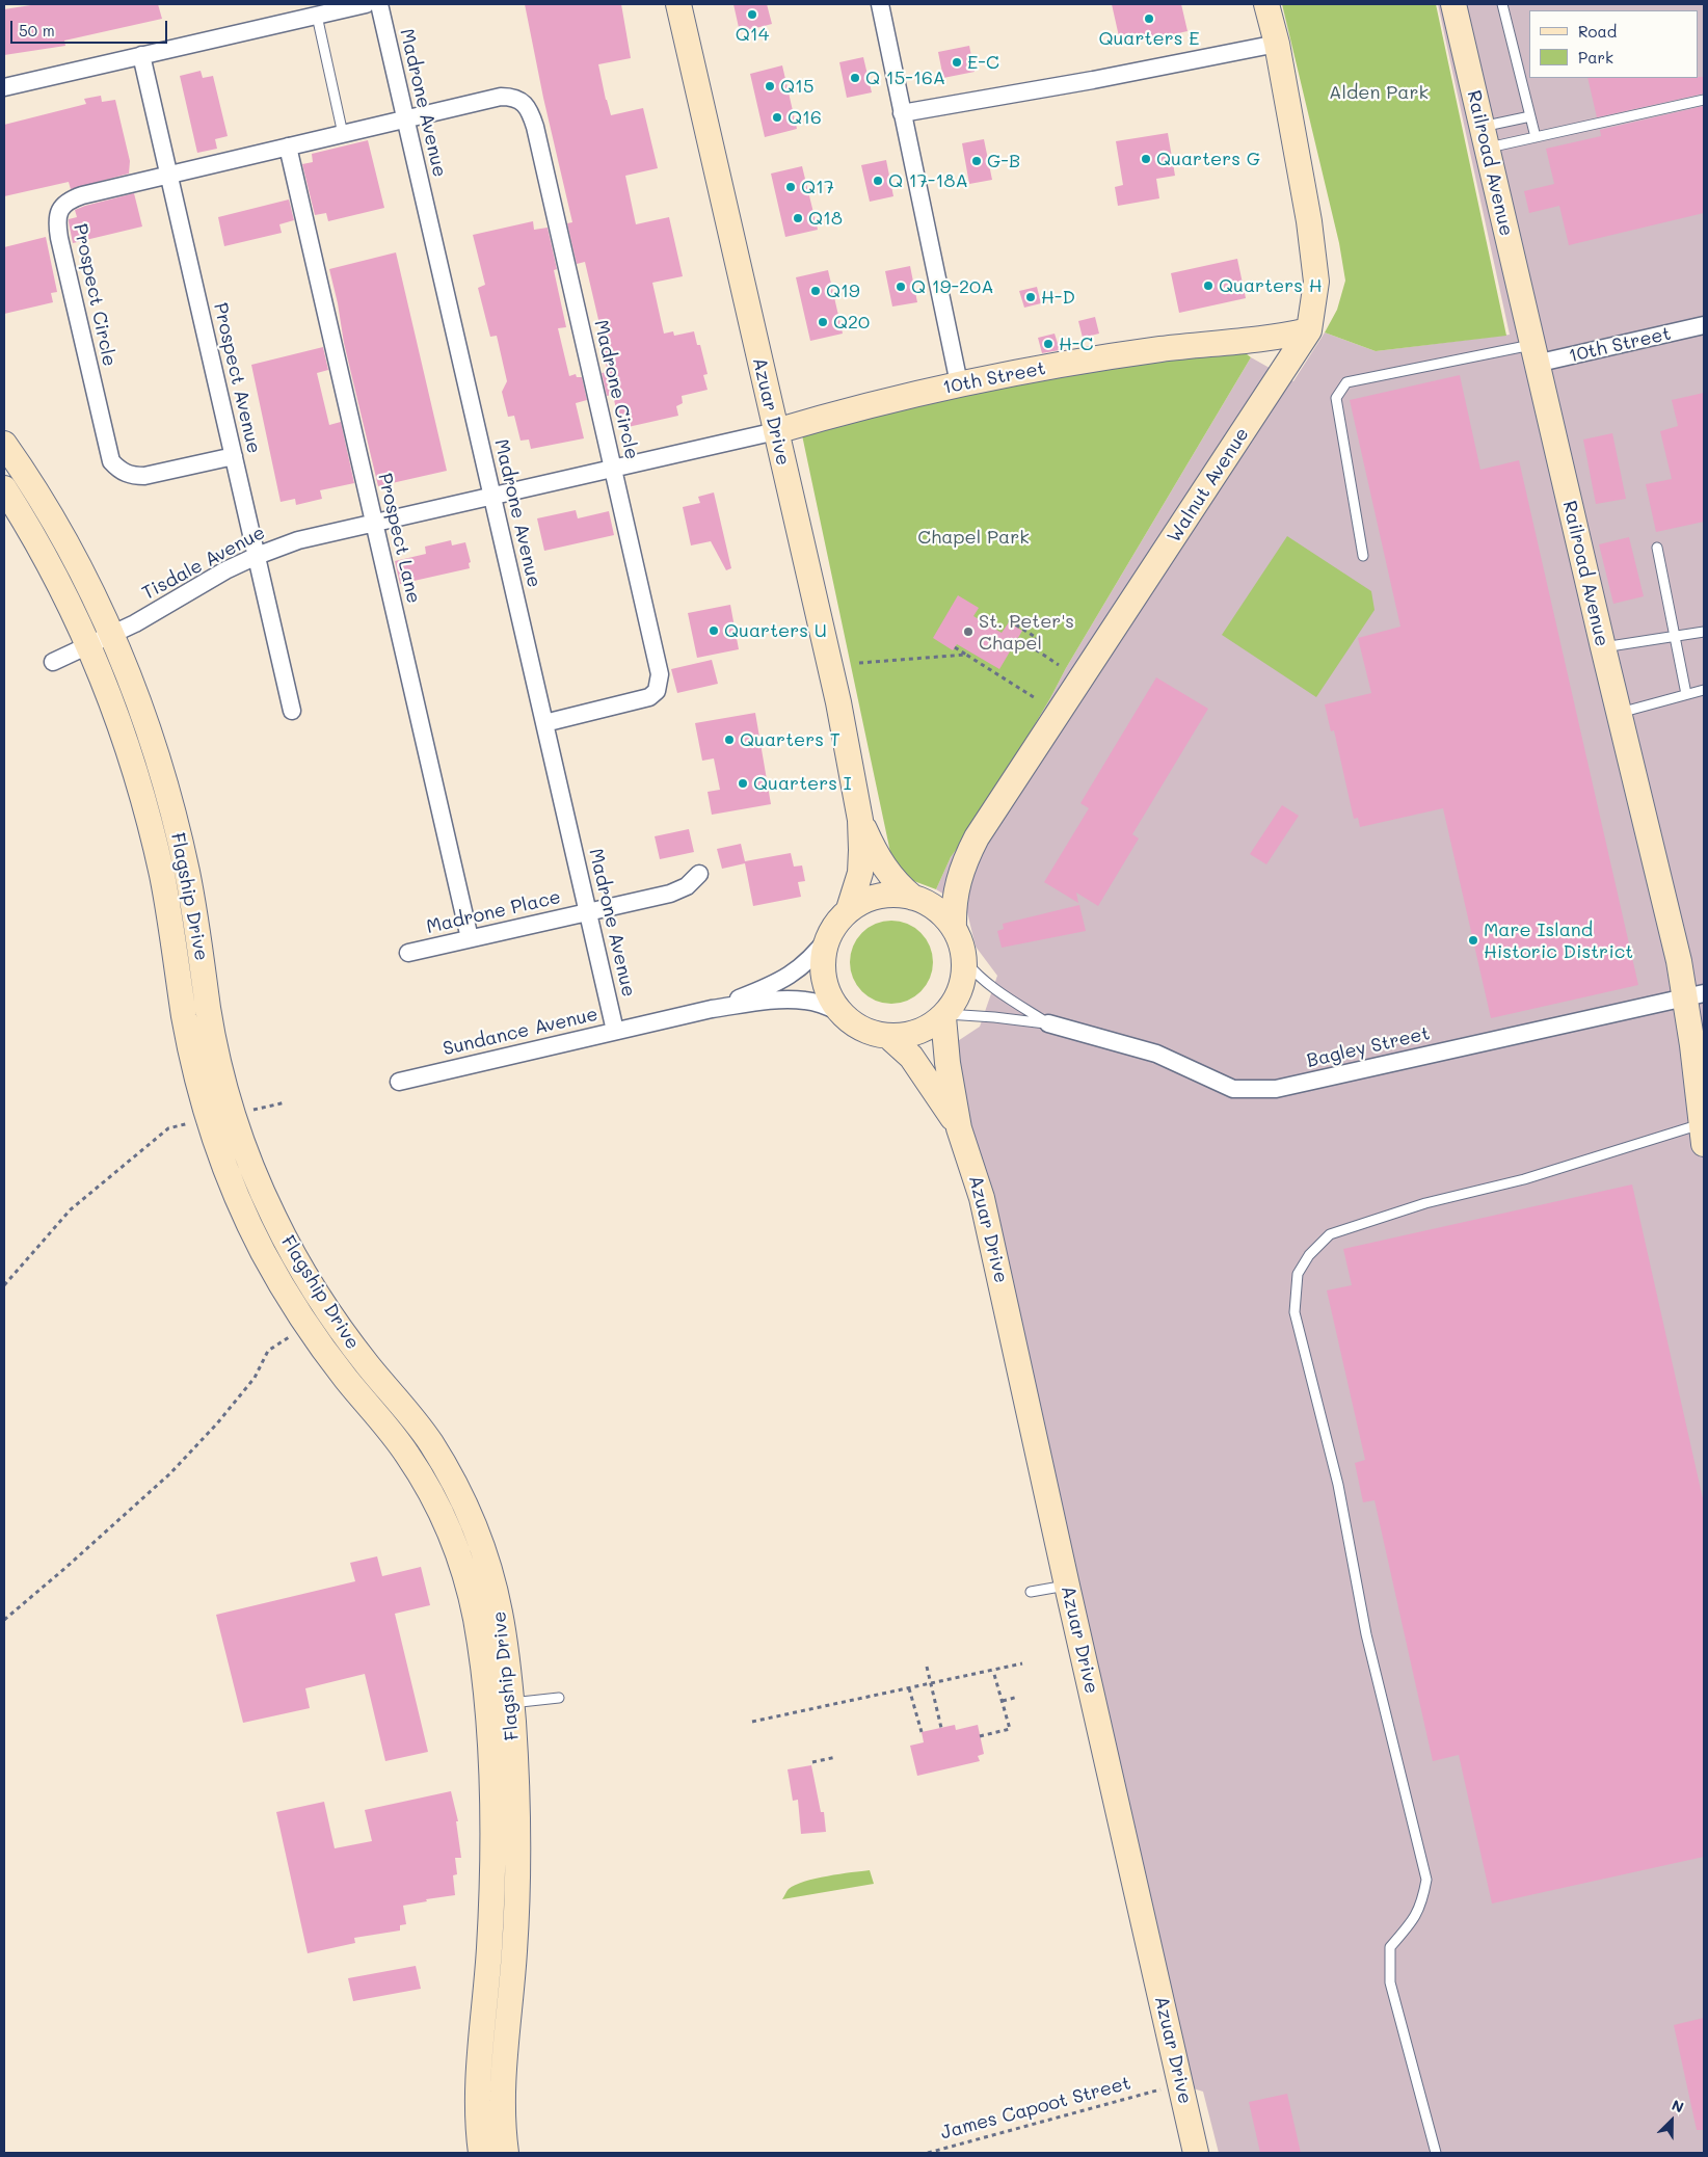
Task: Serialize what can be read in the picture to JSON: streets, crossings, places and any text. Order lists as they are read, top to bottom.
{
  "streets": {
    "street": [
      "Madrone Avenue",
      "Railroad Avenue",
      "Prospect Circle",
      "10th Street",
      "Prospect Avenue",
      "Madrone Circle",
      "Azuar Drive",
      "Walnut Avenue",
      "Prospect Lane",
      "Tisdale Avenue",
      "Flagship Drive",
      "Madrone Place",
      "Sundance Avenue",
      "Bagley Street"
    ],
    "path": ["James Capoot Street"]
  },
  "crossings": [
    ["Madrone Avenue", "Prospect Circle"],
    ["Madrone Avenue", "Madrone Circle"],
    ["Madrone Avenue", "Tisdale Avenue"],
    ["Madrone Avenue", "Madrone Place"],
    ["Madrone Avenue", "Sundance Avenue"],
    ["Railroad Avenue", "10th Street"],
    ["Railroad Avenue", "Bagley Street"],
    ["Prospect Circle", "Prospect Avenue"],
    ["Prospect Circle", "Madrone Circle"],
    ["Prospect Circle", "Prospect Lane"],
    ["10th Street", "Azuar Drive"],
    ["10th Street", "Walnut Avenue"],
    ["10th Street", "Tisdale Avenue"],
    ["Prospect Avenue", "Tisdale Avenue"],
    ["Madrone Circle", "Tisdale Avenue"],
    ["Azuar Drive", "Walnut Avenue"],
    ["Azuar Drive", "Tisdale Avenue"],
    ["Azuar Drive", "Sundance Avenue"],
    ["Azuar Drive", "Bagley Street"],
    ["Walnut Avenue", "Sundance Avenue"],
    ["Walnut Avenue", "Bagley Street"],
    ["Prospect Lane", "Tisdale Avenue"],
    ["Prospect Lane", "Madrone Place"],
    ["Tisdale Avenue", "Flagship Drive"],
    ["Sundance Avenue", "Bagley Street"]
  ],
  "parks": ["Alden Park", "Chapel Park"],
  "places": [
    "Q14",
    "Quarters E",
    "E-C",
    "Q 15-16A",
    "Q15",
    "Q16",
    "Quarters G",
    "G-B",
    "Q 17-18A",
    "Q17",
    "Q18",
    "Quarters H",
    "Q 19-20A",
    "Q19",
    "H-D",
    "Q20",
    "H-C",
    "Quarters U",
    "St. Peter's Chapel",
    "Quarters T",
    "Quarters I",
    "Mare Island Historic District"
  ],
  "legend": ["Road", "Park"],
  "scale_bar": "50 m",
  "north": "top right"
}
